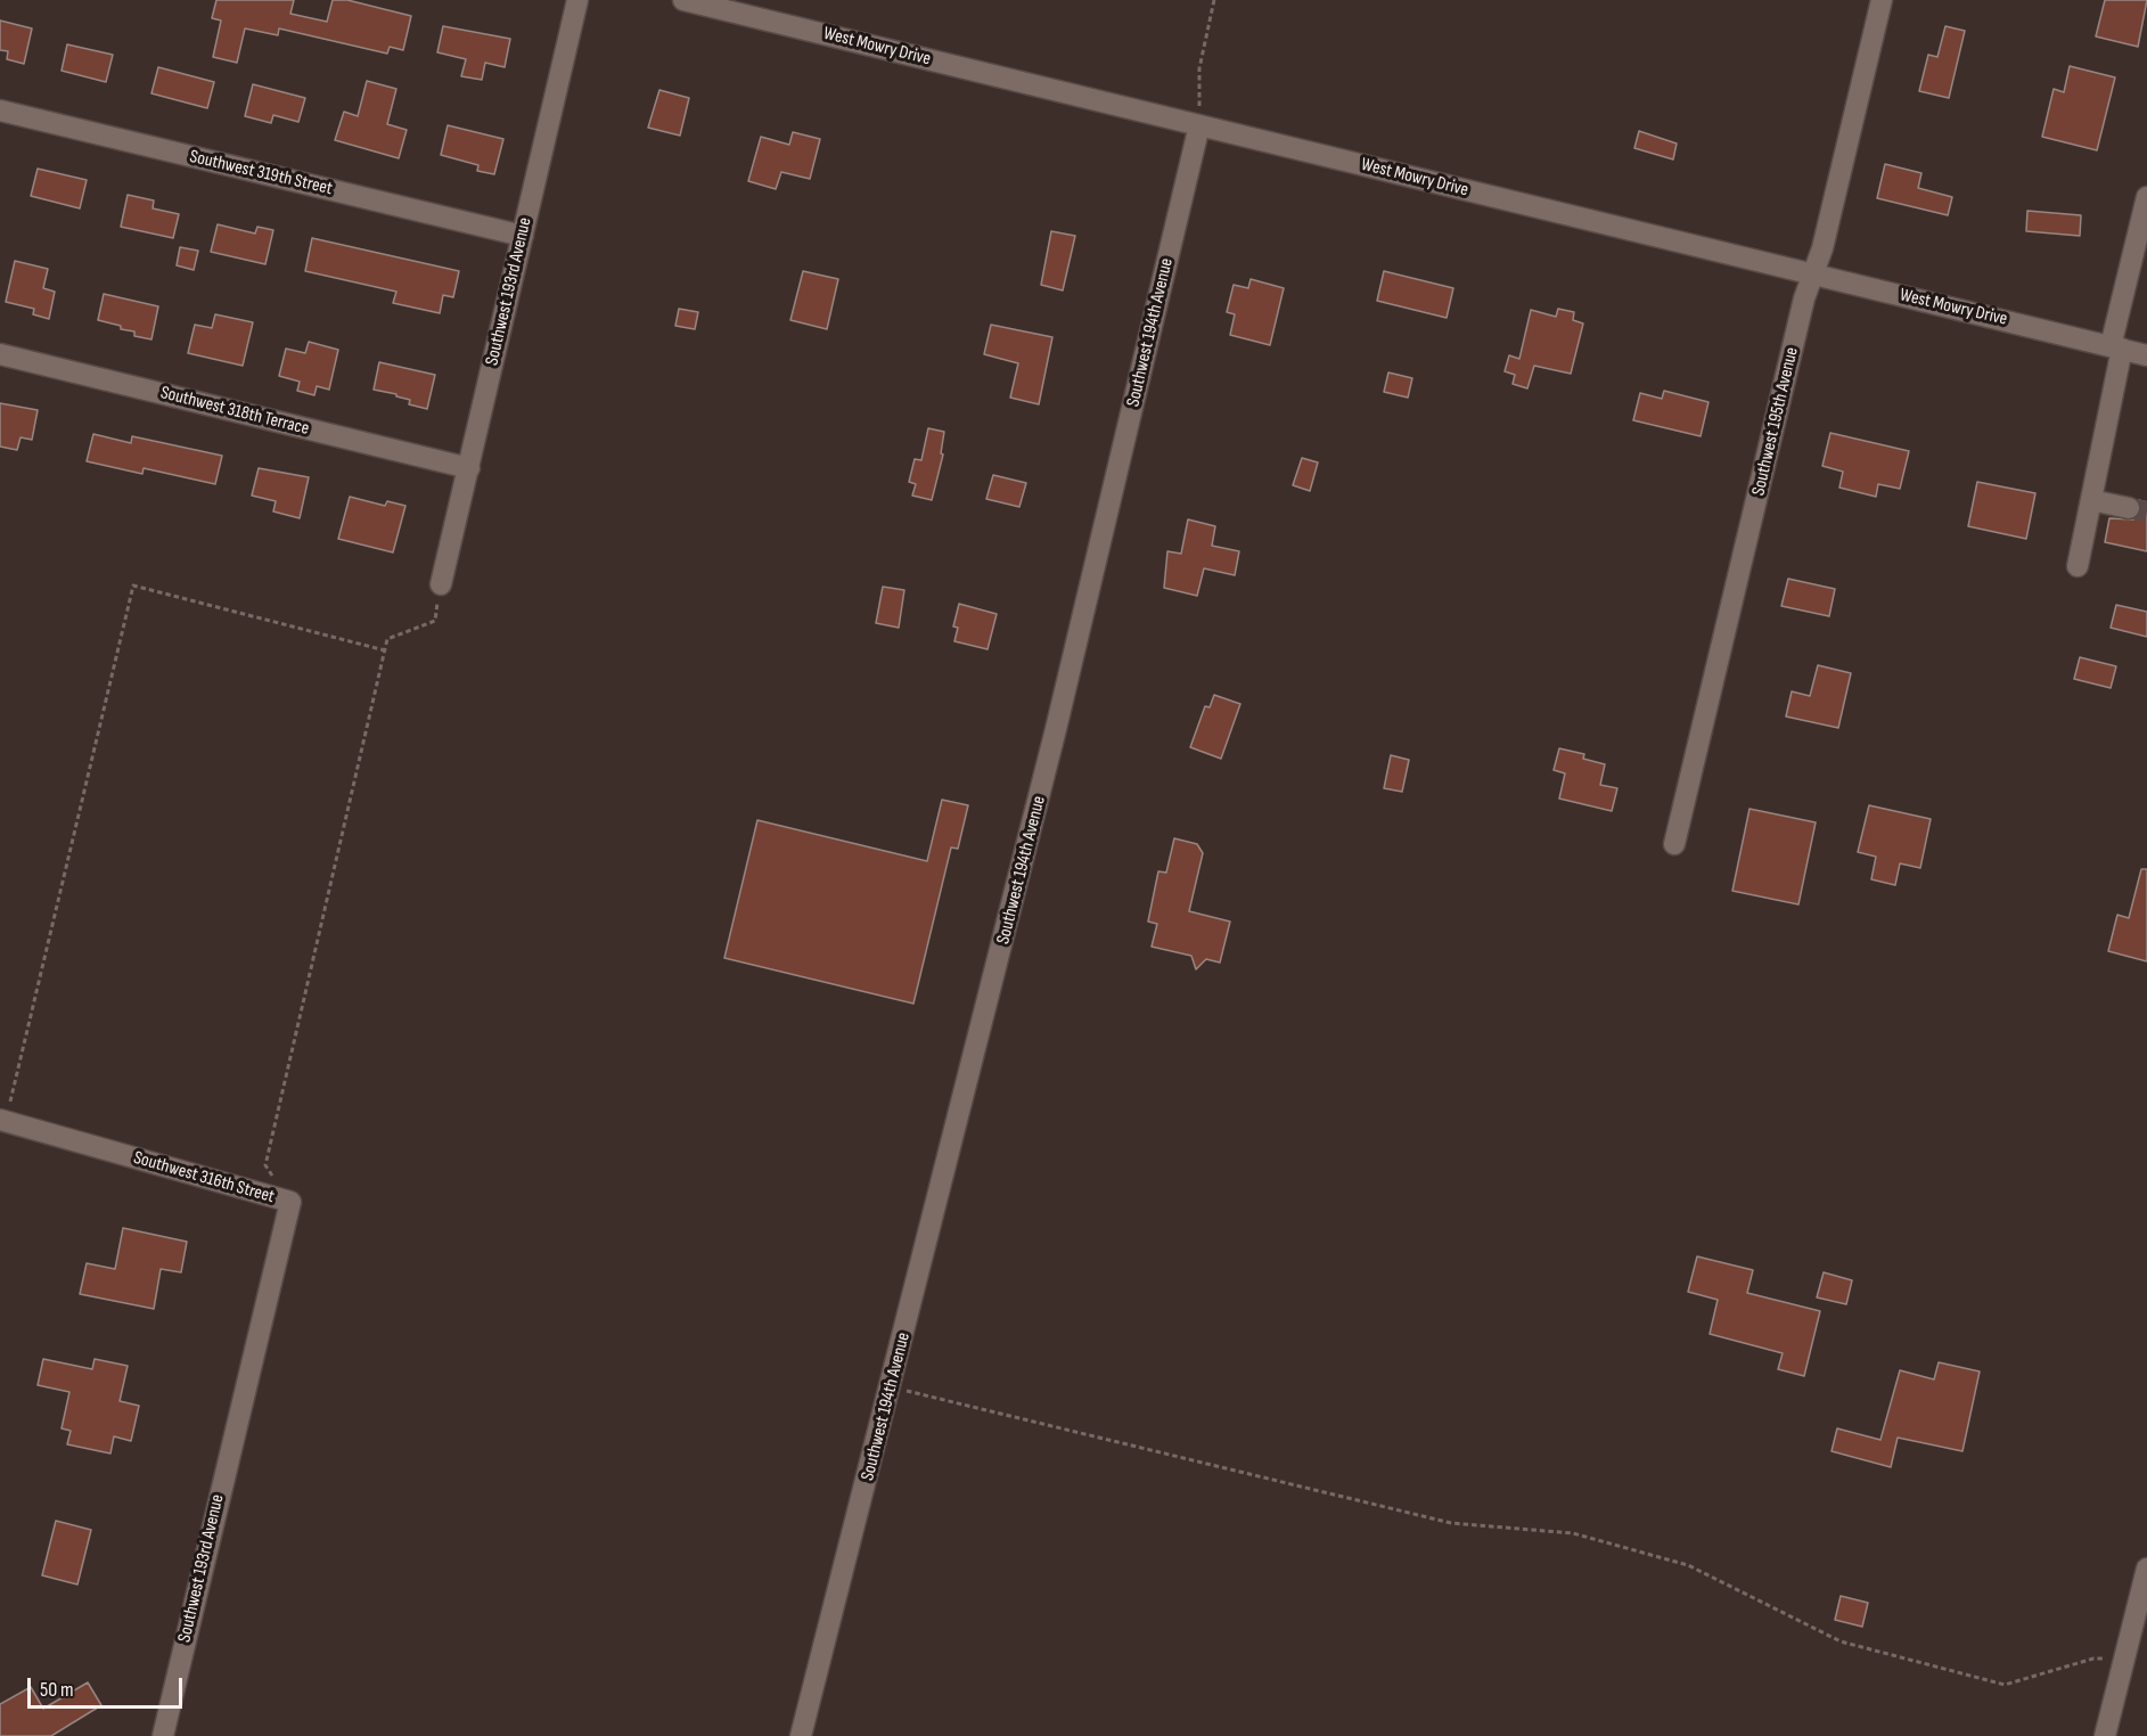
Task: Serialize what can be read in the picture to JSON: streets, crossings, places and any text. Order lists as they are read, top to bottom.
{
  "streets": {
    "street": [
      "West Mowry Drive",
      "Southwest 319th Street",
      "Southwest 193rd Avenue",
      "Southwest 194th Avenue",
      "Southwest 318th Terrace",
      "Southwest 195th Avenue",
      "Southwest 316th Street"
    ]
  },
  "crossings": [
    ["West Mowry Drive", "Southwest 194th Avenue"],
    ["West Mowry Drive", "Southwest 195th Avenue"],
    ["Southwest 319th Street", "Southwest 193rd Avenue"],
    ["Southwest 193rd Avenue", "Southwest 318th Terrace"],
    ["Southwest 193rd Avenue", "Southwest 316th Street"]
  ],
  "scale_bar": "50 m"
}
